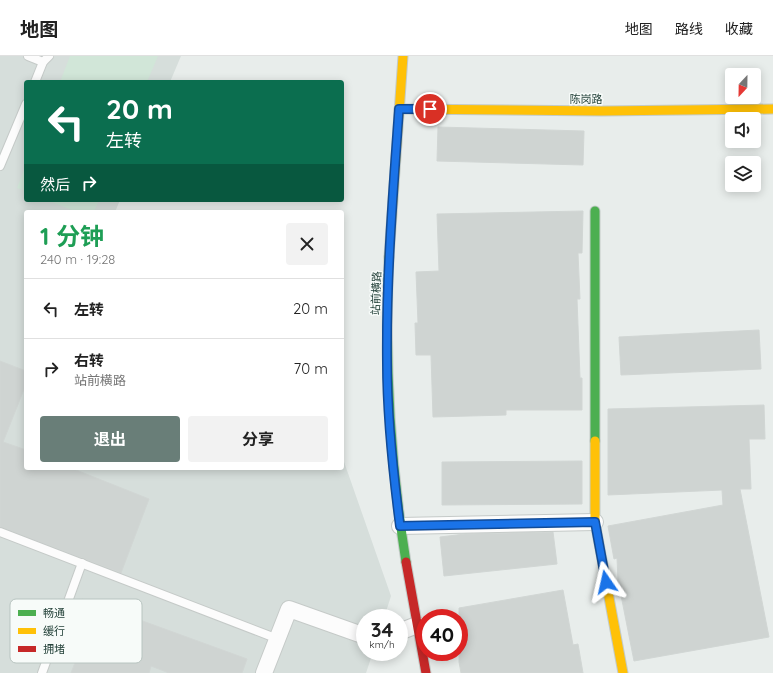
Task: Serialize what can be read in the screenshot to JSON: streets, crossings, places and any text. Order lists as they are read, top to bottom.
{
  "streets": {
    "street": ["陈岗路", "站前横路"]
  },
  "crossings": [
    ["陈岗路", "站前横路"]
  ],
  "legend": ["畅通", "缓行", "拥堵"],
  "north": "bottom",
  "page": {
    "header": "地图",
    "nav": ["地图", "路线", "收藏"],
    "turn": ["20 m", "左转"],
    "then": "然后",
    "heading": ["1 分钟", "240 m · 19:28"],
    "list": [
      {
        "name": "左转",
        "value": "20 m"
      },
      {
        "name": "右转",
        "note": "站前横路",
        "value": "70 m"
      }
    ],
    "buttons": ["退出", "分享"],
    "speed": "34 km/h",
    "limit": "40"
  }
}
